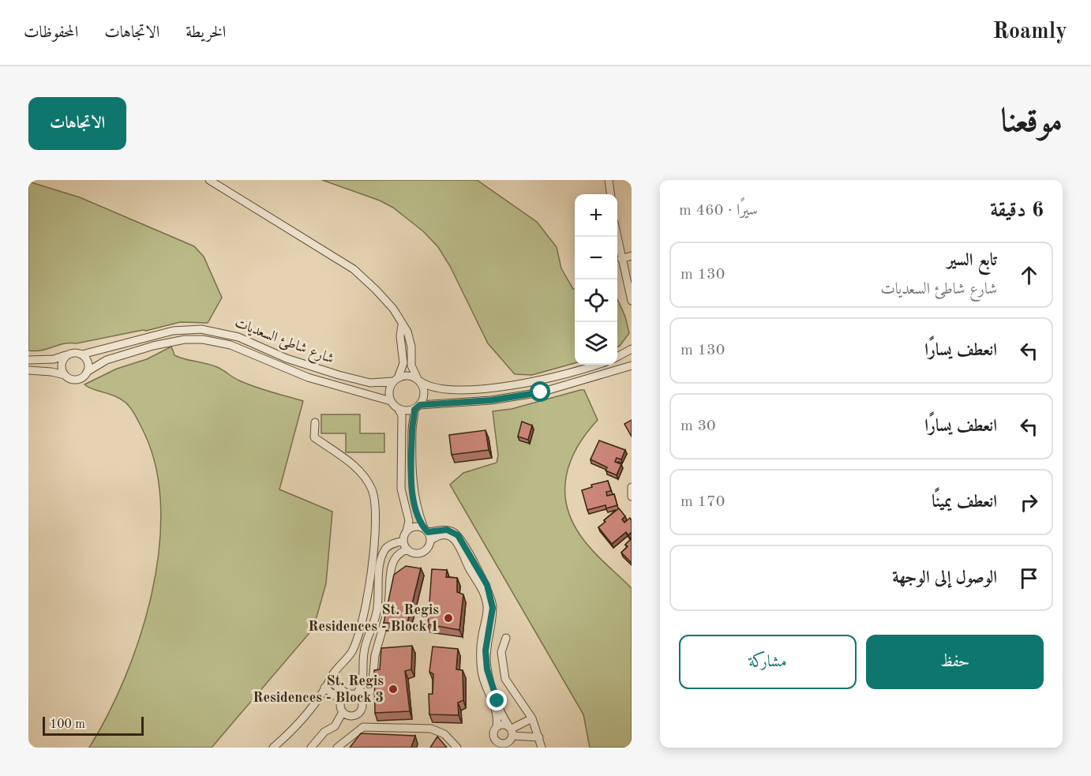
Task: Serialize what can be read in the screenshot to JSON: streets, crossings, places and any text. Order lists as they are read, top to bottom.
{
  "streets": {
    "street": ["شارع شاطئ السعديات"]
  },
  "places": ["St. Regis Residences - Block 1", "St. Regis Residences - Block 3"],
  "scale_bar": "100 m",
  "page": {
    "header": "Roamly",
    "nav": ["الخريطة", "الاتجاهات", "المحفوظات"],
    "title": "موقعنا",
    "buttons": [
      "الاتجاهات",
      ["حفظ", "مشاركة"]
    ],
    "heading": ["6 دقيقة", "سيرًا · 460 m"],
    "map_buttons": ["+", "−"],
    "list": [
      ["تابع السير", "شارع شاطئ السعديات", "130 m"],
      ["انعطف يسارًا", "130 m"],
      ["انعطف يسارًا", "30 m"],
      ["انعطف يمينًا", "170 m"],
      "الوصول إلى الوجهة"
    ],
    "scale": "100 m"
  }
}
